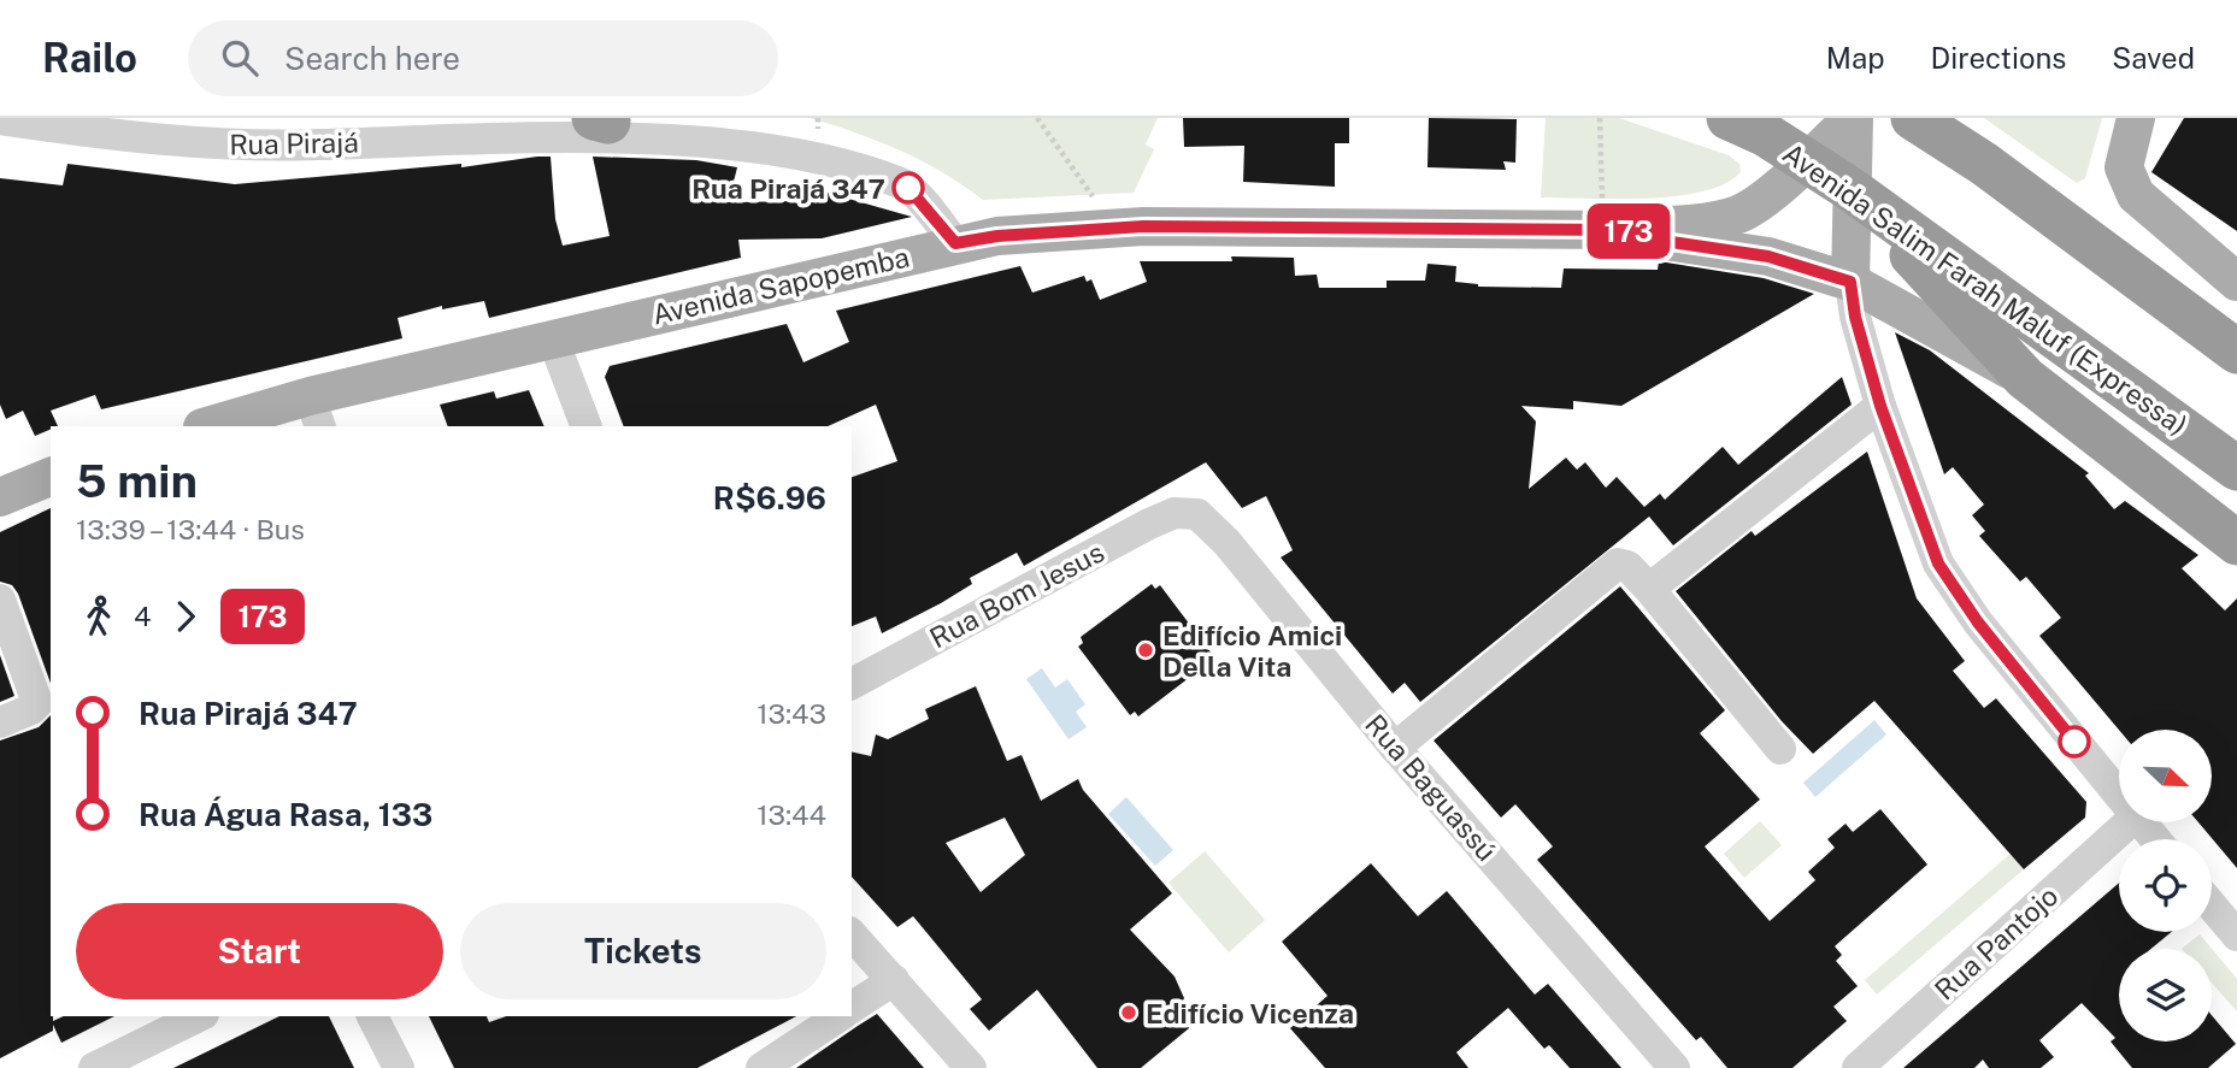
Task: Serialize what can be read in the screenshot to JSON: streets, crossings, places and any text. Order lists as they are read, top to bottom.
{
  "streets": {
    "highway": ["Avenida Salim Farah Maluf (Expressa)"],
    "main road": ["Avenida Sapopemba"],
    "street": [
      "Rua Pirajá",
      "Rua Bom Jesus",
      "Rua Baguassú",
      "Rua Pantojo"
    ]
  },
  "crossings": [
    ["Rua Pirajá", "Avenida Sapopemba"],
    ["Avenida Sapopemba", "Avenida Salim Farah Maluf (Expressa)"],
    ["Rua Bom Jesus", "Rua Baguassú"]
  ],
  "places": ["Rua Pirajá 347", "Edifício Amici Della Vita", "Edifício Vicenza"],
  "lines": ["bus line 173"],
  "north": "bottom right",
  "page": {
    "header": "Railo",
    "search": "Search here",
    "nav": ["Map", "Directions", "Saved"],
    "on_map": "173",
    "heading": ["5 min", "13:39 – 13:44 · Bus", "R$6.96"],
    "legs": ["4", "173"],
    "list": [
      {
        "name": "Rua Pirajá 347",
        "value": "13:43"
      },
      {
        "name": "Rua Água Rasa, 133",
        "value": "13:44"
      }
    ],
    "buttons": ["Start", "Tickets"]
  }
}
